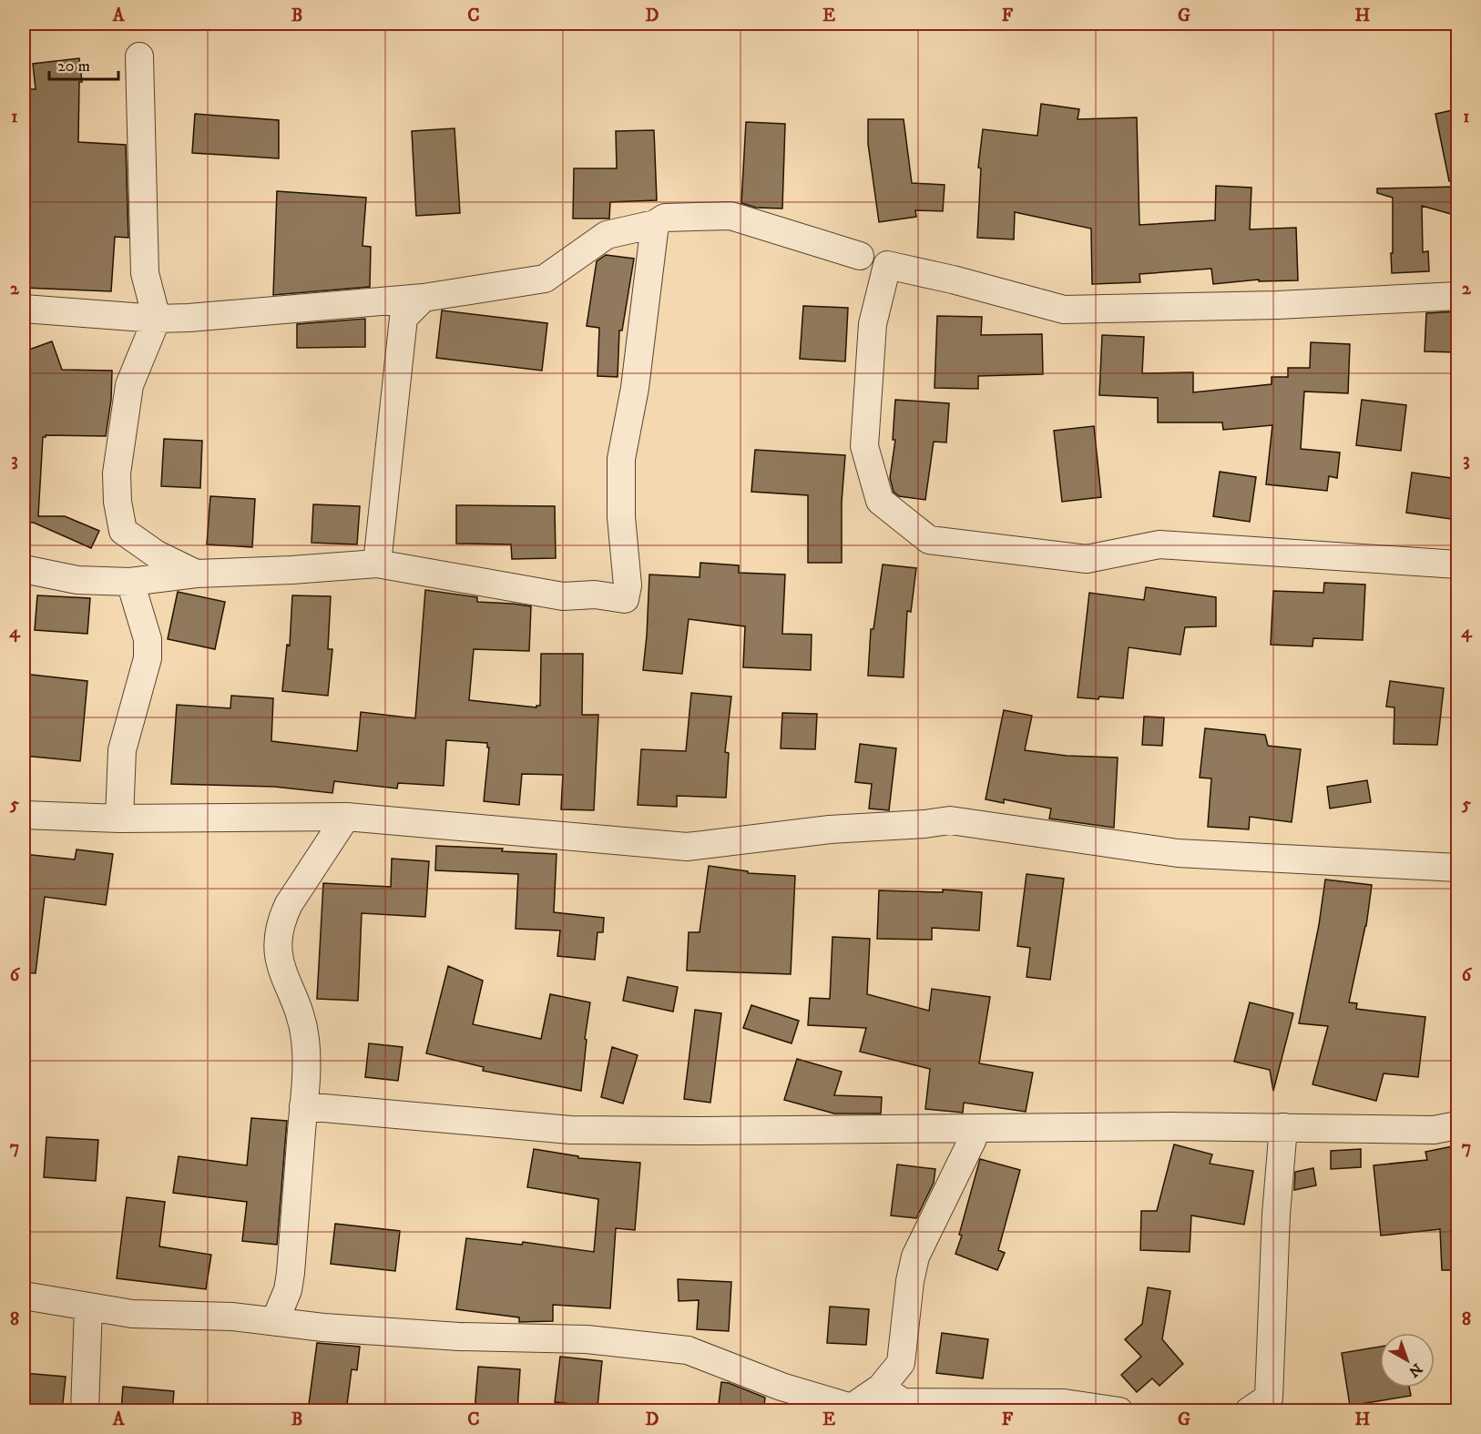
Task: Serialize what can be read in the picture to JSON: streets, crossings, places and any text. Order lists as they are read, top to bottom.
{
  "scale_bar": "20 m",
  "north": "bottom right",
  "grid": {
    "columns": [
      "A",
      "B",
      "C",
      "D",
      "E",
      "F",
      "G",
      "H"
    ],
    "rows": [
      "1",
      "2",
      "3",
      "4",
      "5",
      "6",
      "7",
      "8"
    ]
  }
}
